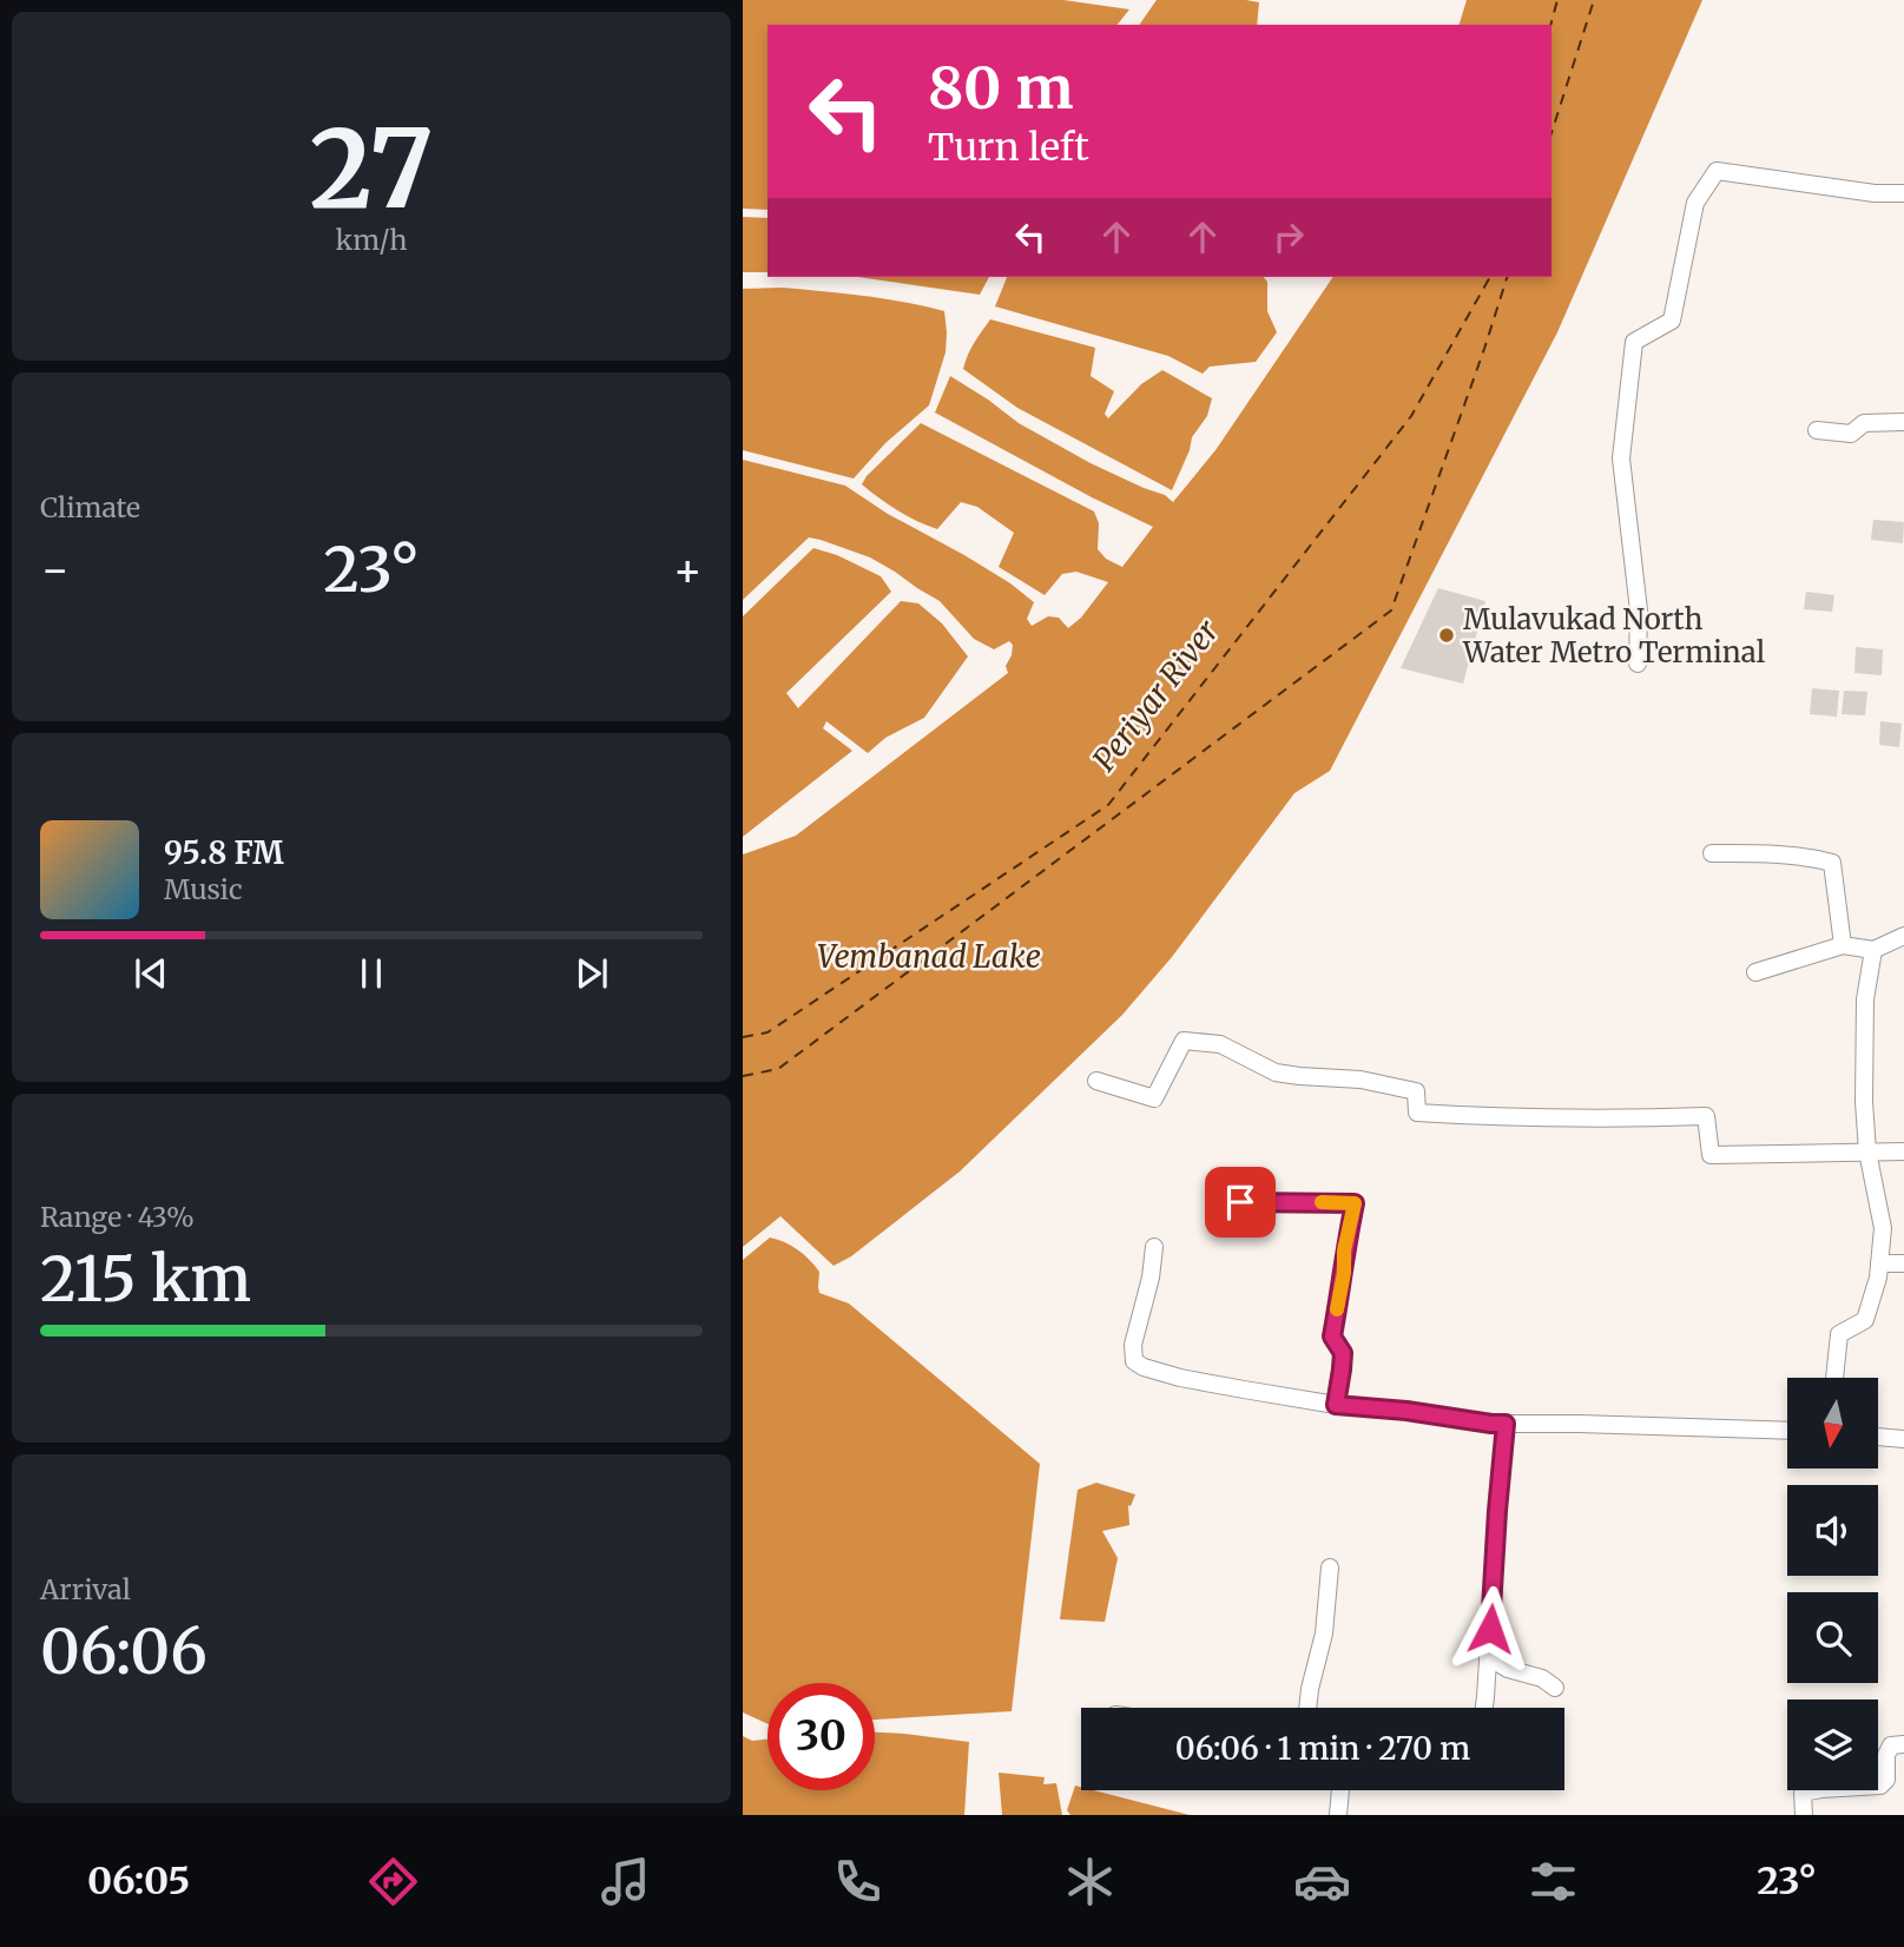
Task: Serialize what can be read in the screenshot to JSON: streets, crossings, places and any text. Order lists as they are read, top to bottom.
{
  "water": ["Periyar River", "Vembanad Lake"],
  "places": ["Mulavukad North Water Metro Terminal"],
  "north": "bottom",
  "page": {
    "tile": [
      ["27", "km/h"],
      "Climate",
      ["Range · 43%", "215 km"],
      ["Arrival", "06:06"]
    ],
    "turn": ["80 m", "Turn left"],
    "heat": ["−", "23°", "+"],
    "song": ["95.8 FM", "Music"],
    "limit": "30",
    "trip": "06:06 · 1 min · 270 m",
    "tabs": ["06:05", "23°"]
  }
}
